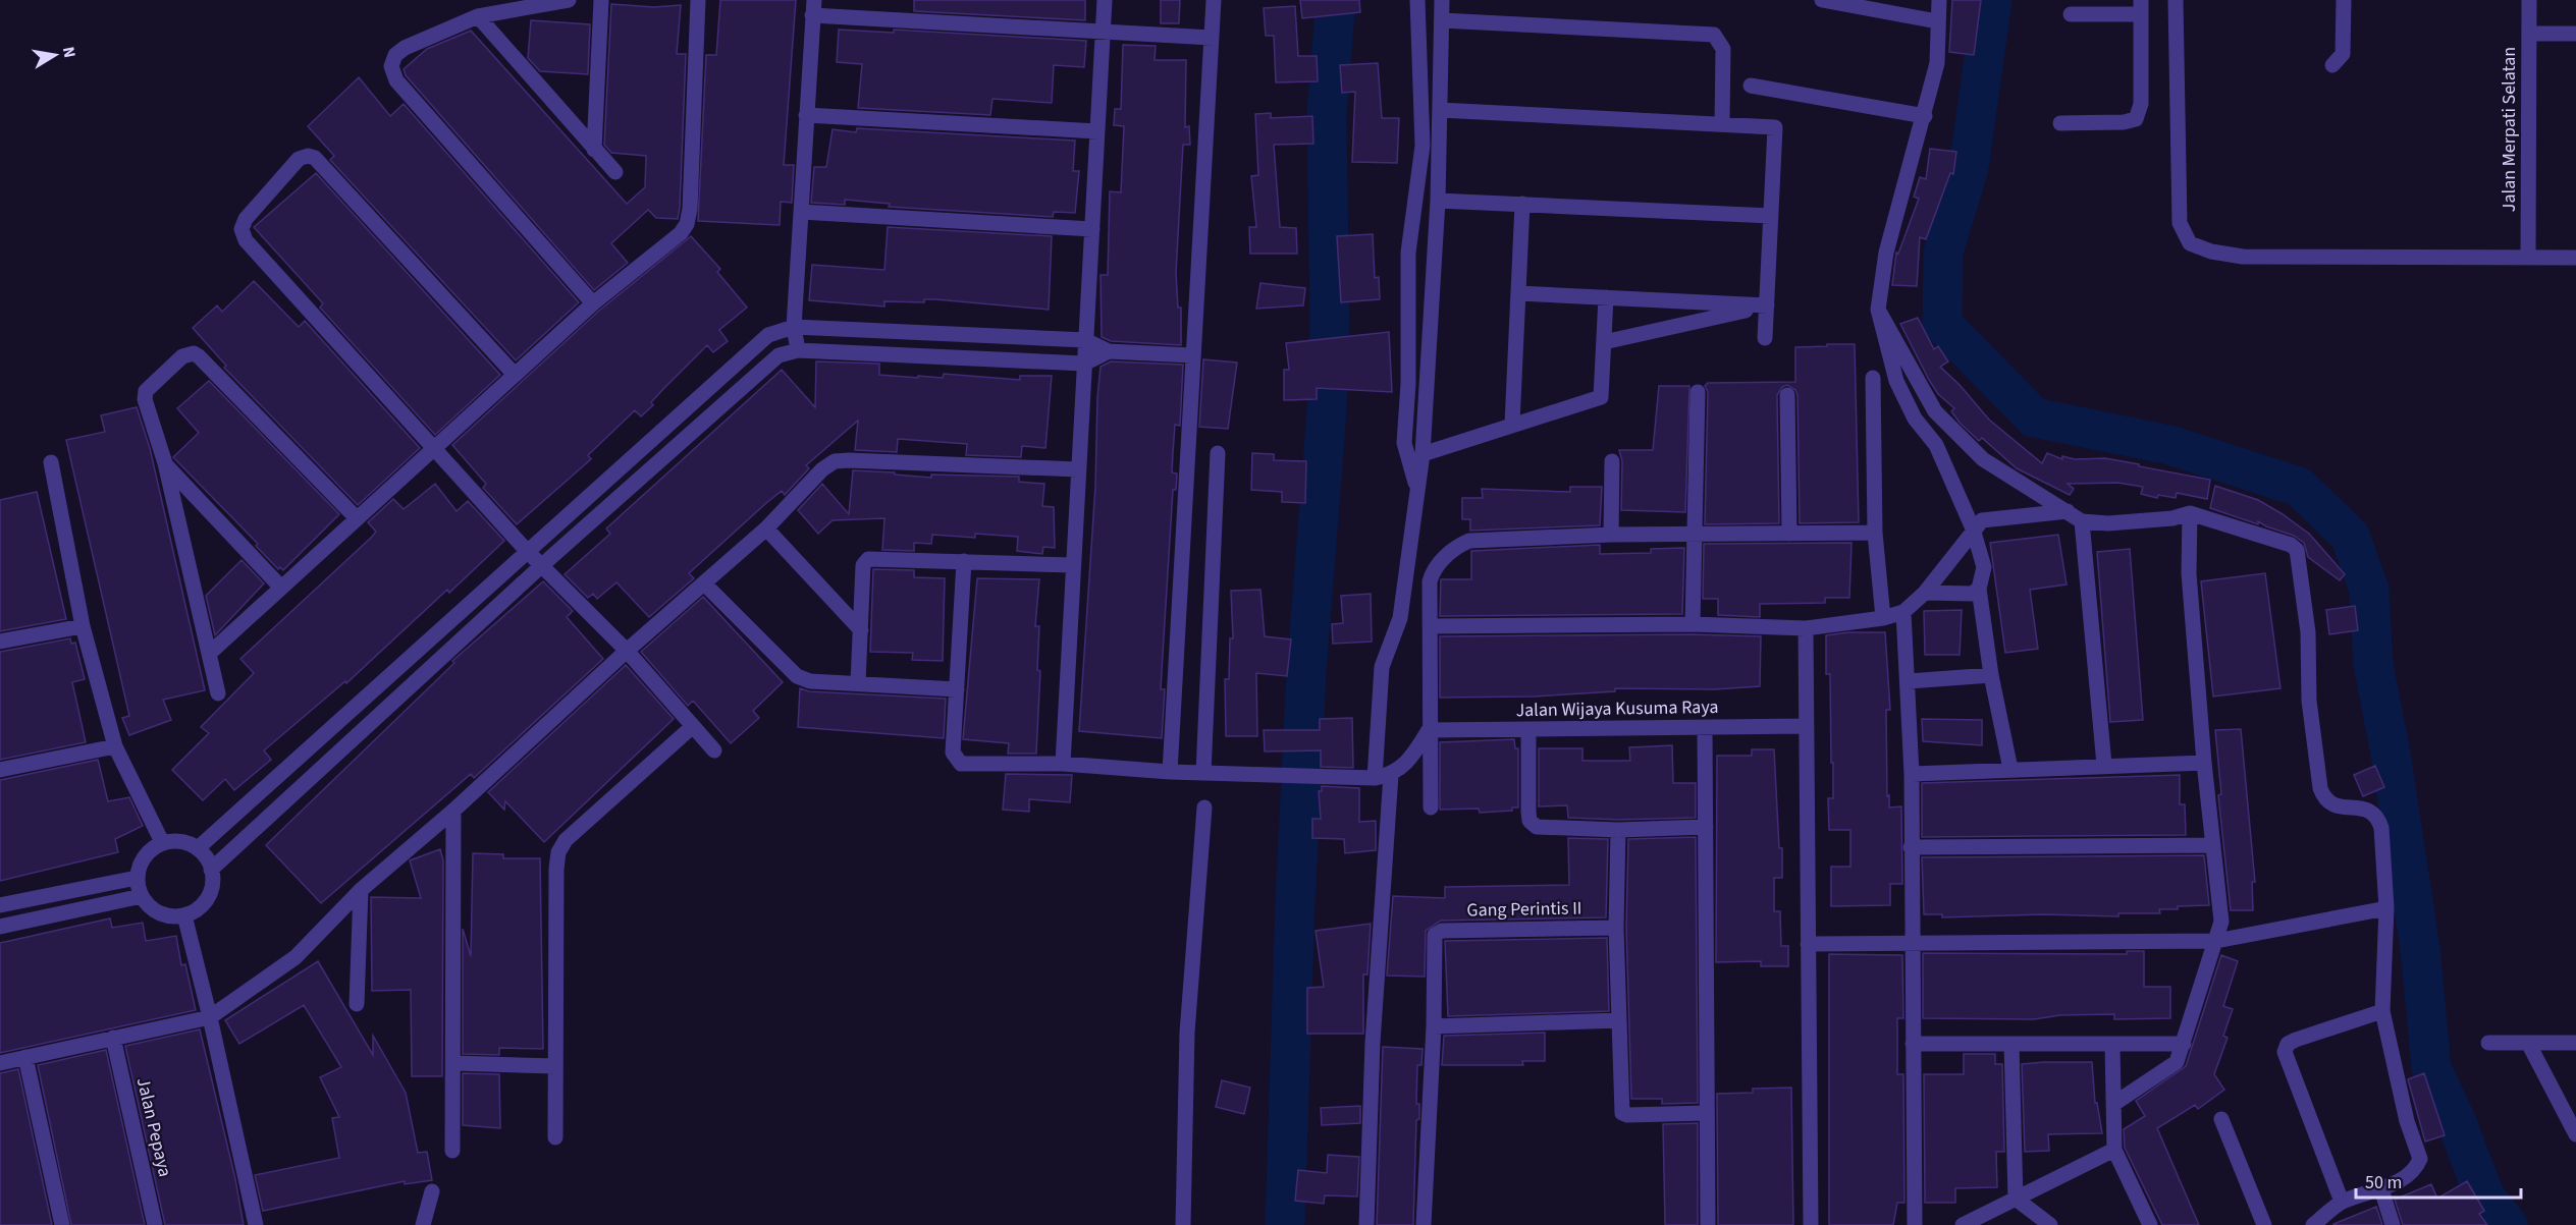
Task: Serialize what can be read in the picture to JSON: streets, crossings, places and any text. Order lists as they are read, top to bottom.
{
  "streets": {
    "street": [
      "Jalan Merpati Selatan",
      "Jalan Wijaya Kusuma Raya",
      "Gang Perintis II",
      "Jalan Pepaya"
    ]
  },
  "scale_bar": "50 m",
  "north": "right"
}
